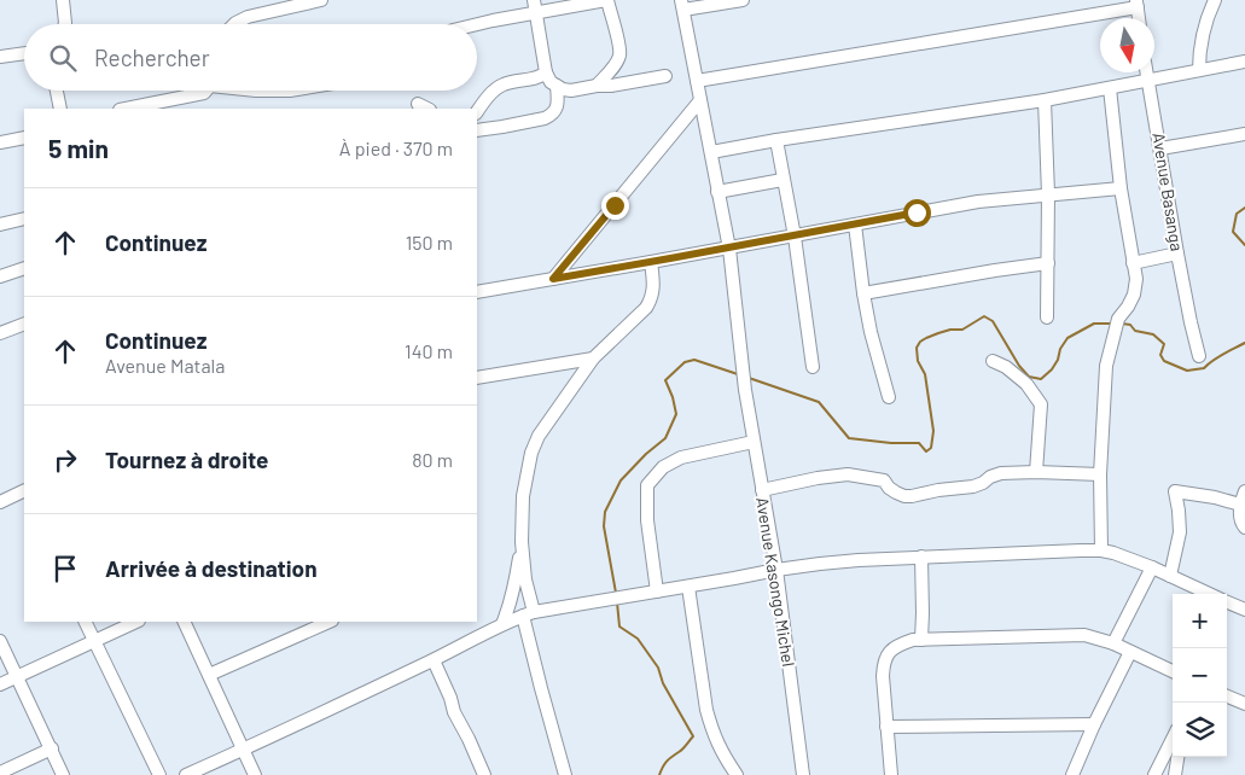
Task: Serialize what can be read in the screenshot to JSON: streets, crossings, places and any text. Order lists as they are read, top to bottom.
{
  "streets": {
    "street": ["Avenue Basanga", "Avenue Kasongo Michel"]
  },
  "north": "bottom",
  "page": {
    "search": "Rechercher",
    "heading": ["5 min", "À pied · 370 m"],
    "list": [
      ["Continuez", "150 m"],
      ["Continuez", "Avenue Matala", "140 m"],
      ["Tournez à droite", "80 m"],
      "Arrivée à destination"
    ],
    "map_buttons": ["+", "−"]
  }
}
